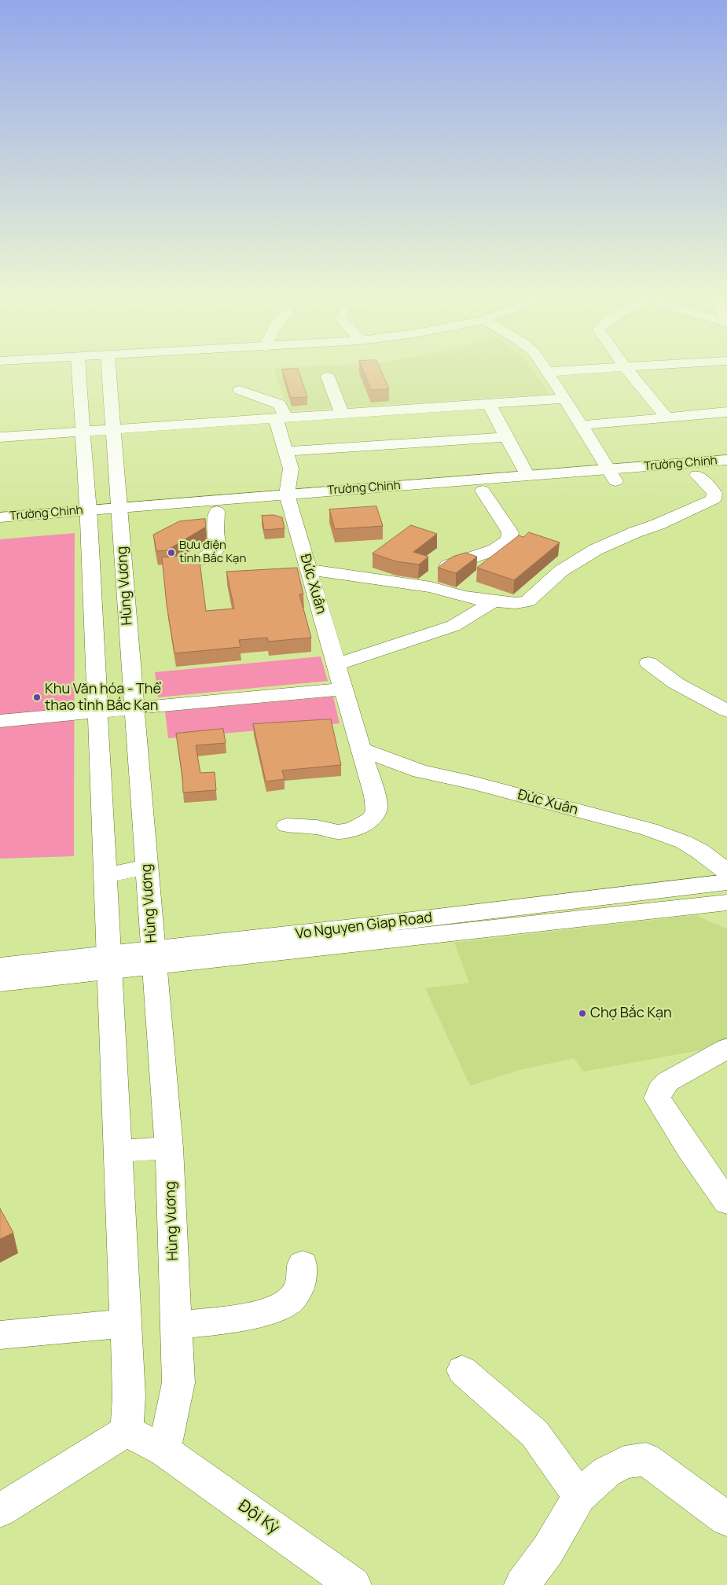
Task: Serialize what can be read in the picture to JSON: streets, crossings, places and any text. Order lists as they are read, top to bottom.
{
  "streets": {
    "main road": [
      "Trường Chinh",
      "Đức Xuân",
      "Hùng Vương",
      "Vo Nguyen Giap Road",
      "Đội Kỳ"
    ]
  },
  "crossings": [
    ["Trường Chinh", "Đức Xuân"],
    ["Trường Chinh", "Hùng Vương"],
    ["Hùng Vương", "Vo Nguyen Giap Road"],
    ["Hùng Vương", "Đội Kỳ"]
  ],
  "places": ["Bưu điện tỉnh Bắc Kạn", "Khu Văn hóa - Thể thao tỉnh Bắc Kạn", "Chợ Bắc Kạn"]
}
